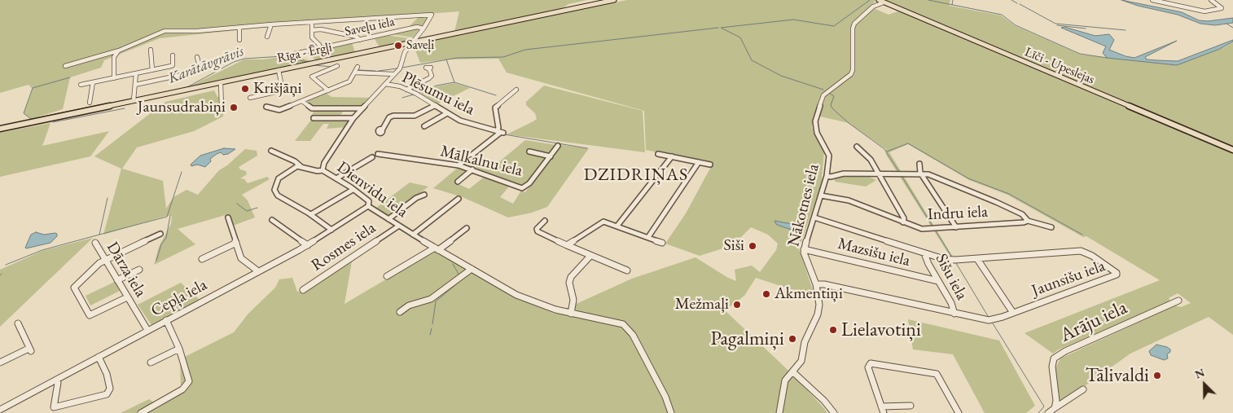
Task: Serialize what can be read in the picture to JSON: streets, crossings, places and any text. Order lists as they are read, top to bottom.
{
  "streets": {
    "main road": ["Rīga - Ērgļi", "Līči - Upeslejas"],
    "street": [
      "Saveļu iela",
      "Plēsumu iela",
      "Mālkalnu iela",
      "Dienvidu iela",
      "Nākotnes iela",
      "Indru iela",
      "Rosmes iela",
      "Mazsišu iela",
      "Dārza iela",
      "Sišu iela",
      "Jaunsišu iela",
      "Cepļa iela",
      "Arāju iela"
    ]
  },
  "crossings": [
    ["Saveļu iela", "Dienvidu iela"],
    ["Rīga - Ērgļi", "Dienvidu iela"],
    ["Līči - Upeslejas", "Nākotnes iela"],
    ["Plēsumu iela", "Dienvidu iela"],
    ["Dienvidu iela", "Rosmes iela"],
    ["Dienvidu iela", "Cepļa iela"],
    ["Nākotnes iela", "Indru iela"],
    ["Nākotnes iela", "Mazsišu iela"],
    ["Nākotnes iela", "Jaunsišu iela"],
    ["Mazsišu iela", "Sišu iela"],
    ["Dārza iela", "Cepļa iela"],
    ["Sišu iela", "Jaunsišu iela"]
  ],
  "districts": ["DZIDRIŅAS"],
  "water": ["Karātāvgrāvis"],
  "places": [
    "Saveļi",
    "Krišjāņi",
    "Jaunsudrabiņi",
    "Siši",
    "Akmentiņi",
    "Mežmaļi",
    "Lielavotiņi",
    "Pagalmiņi",
    "Tālivaldi"
  ],
  "north": "top left"
}
